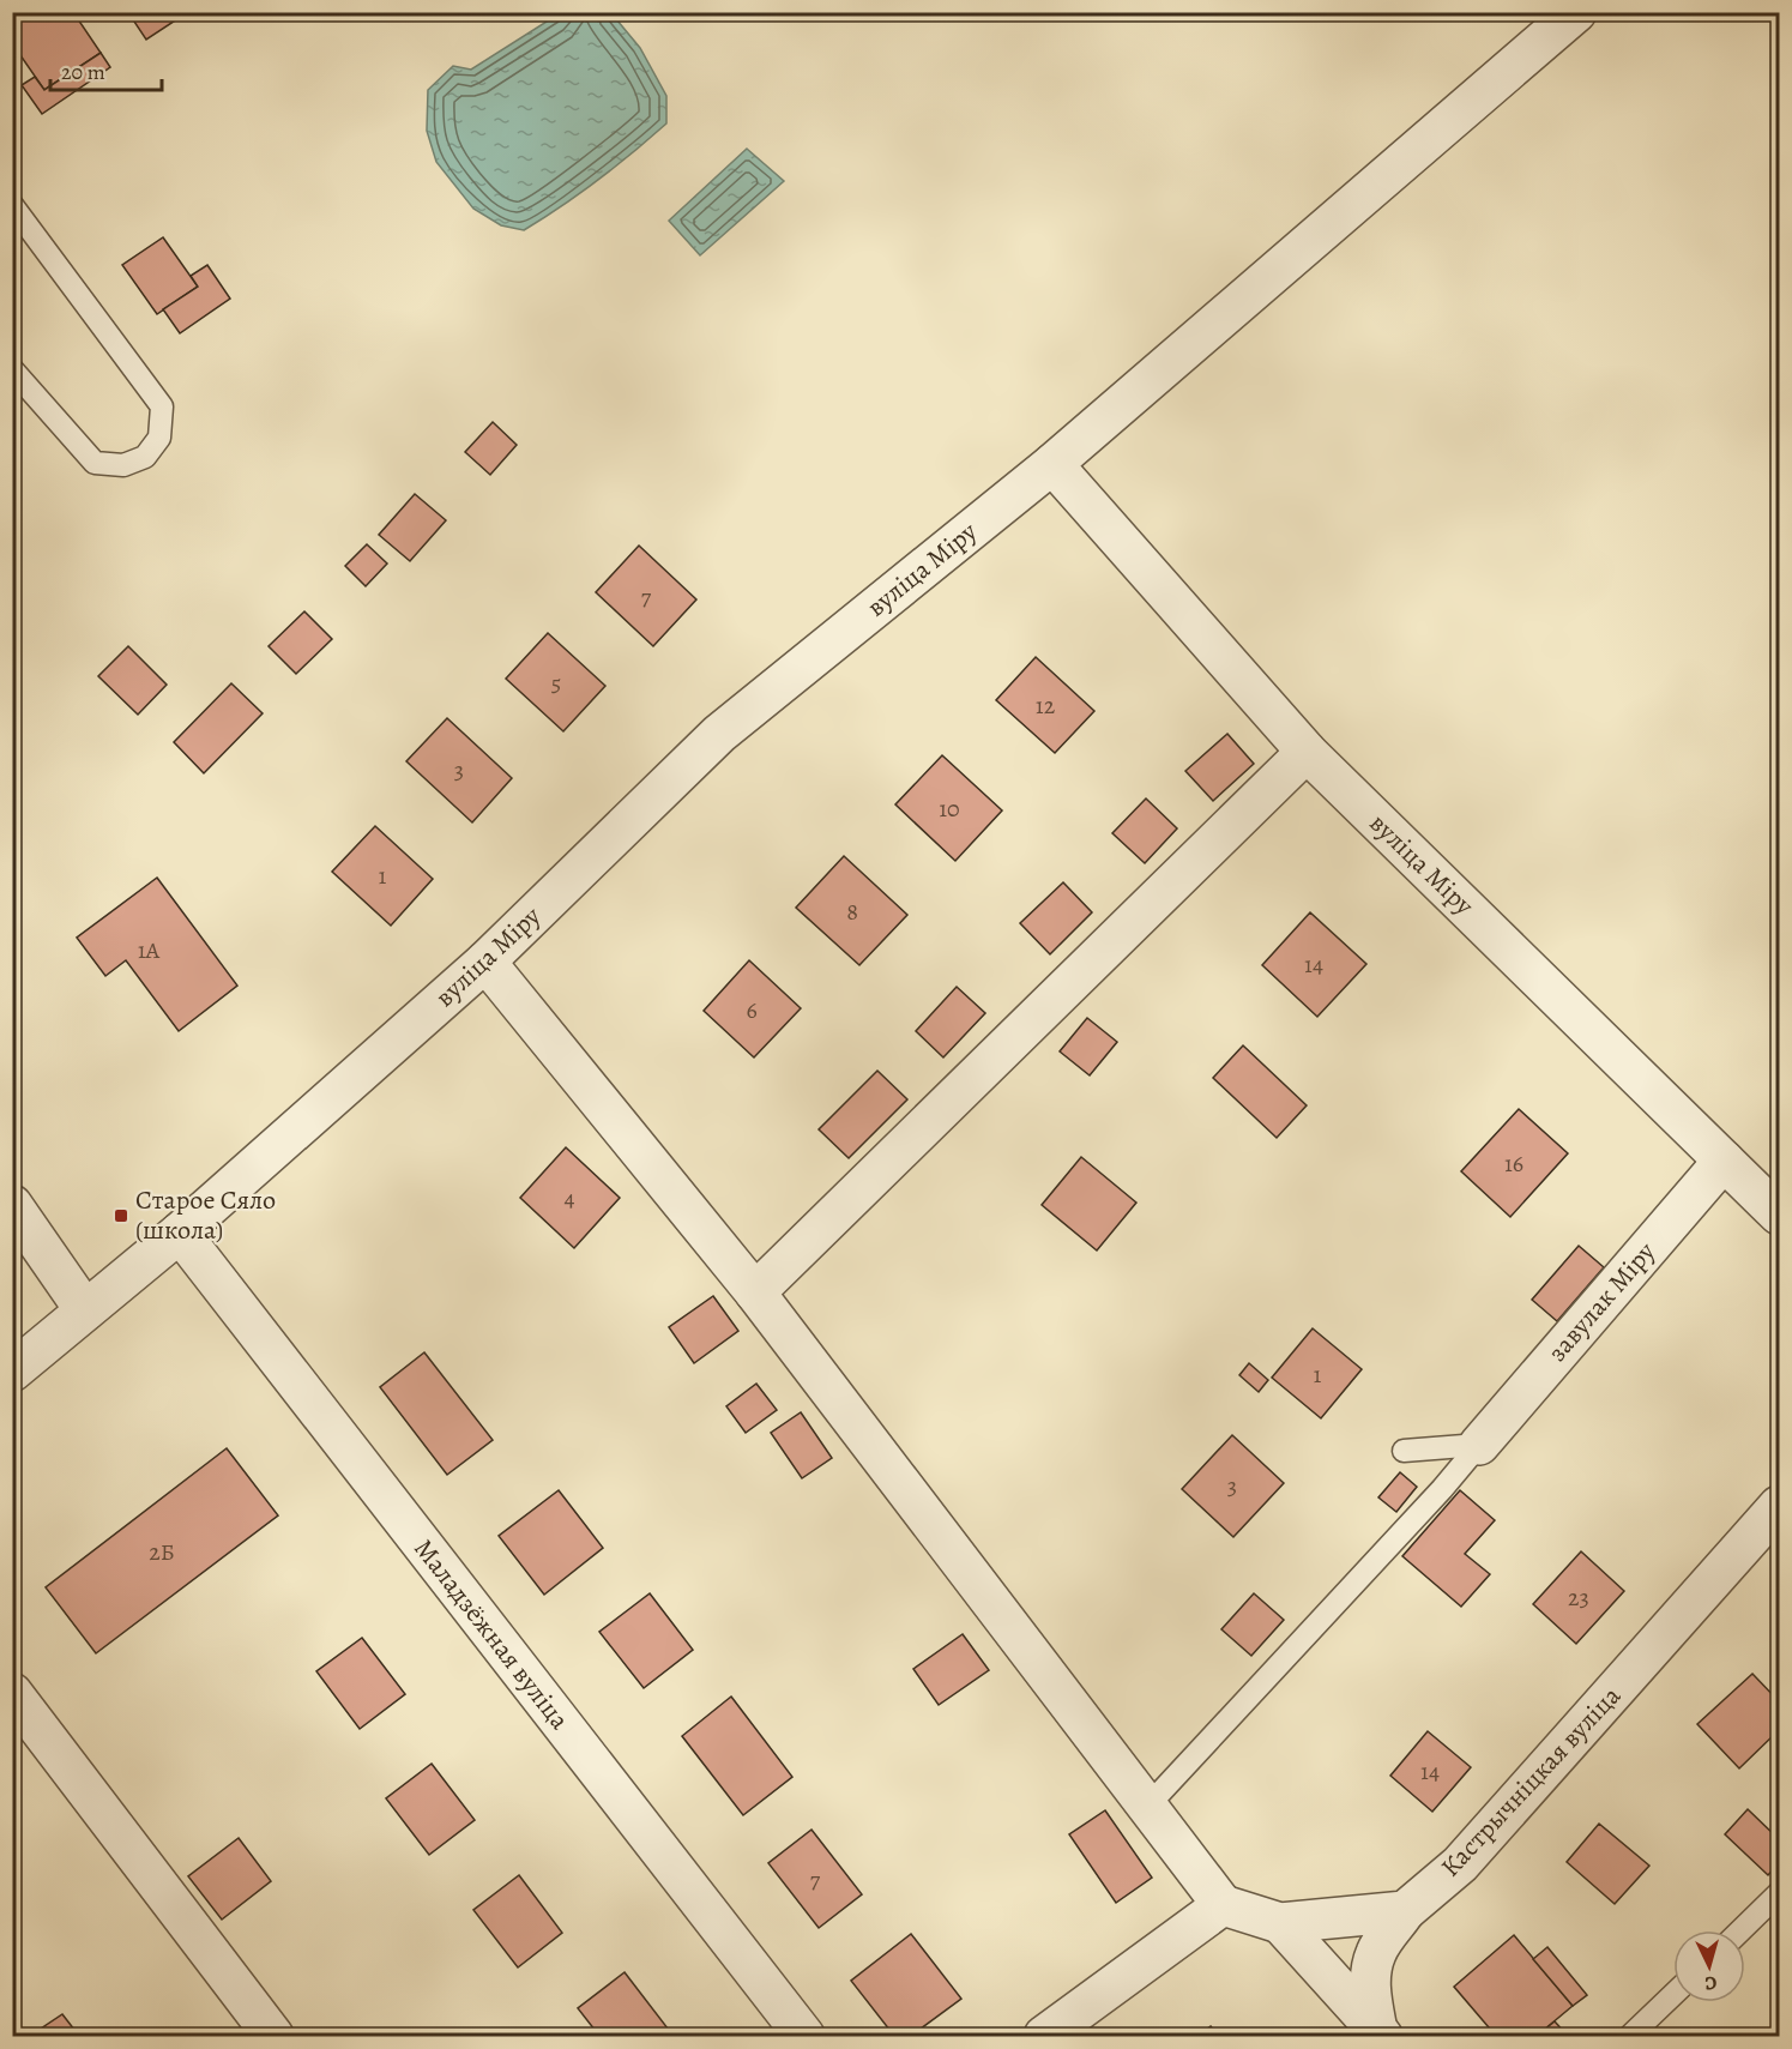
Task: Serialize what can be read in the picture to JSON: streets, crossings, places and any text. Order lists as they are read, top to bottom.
{
  "streets": {
    "street": [
      "вуліца Міру",
      "завулак Міру",
      "Маладзёжная вуліца",
      "Кастрычніцкая вуліца"
    ]
  },
  "crossings": [
    ["вуліца Міру", "завулак Міру"],
    ["вуліца Міру", "Маладзёжная вуліца"]
  ],
  "places": {
    "transit": ["Старое Сяло (школа)"]
  },
  "house_numbers": [
    "7",
    "5",
    "12",
    "3",
    "10",
    "1",
    "8",
    "1А",
    "14",
    "6",
    "16",
    "4",
    "1",
    "3",
    "2Б",
    "23",
    "14",
    "7"
  ],
  "scale_bar": "20 m",
  "north": "bottom"
}
